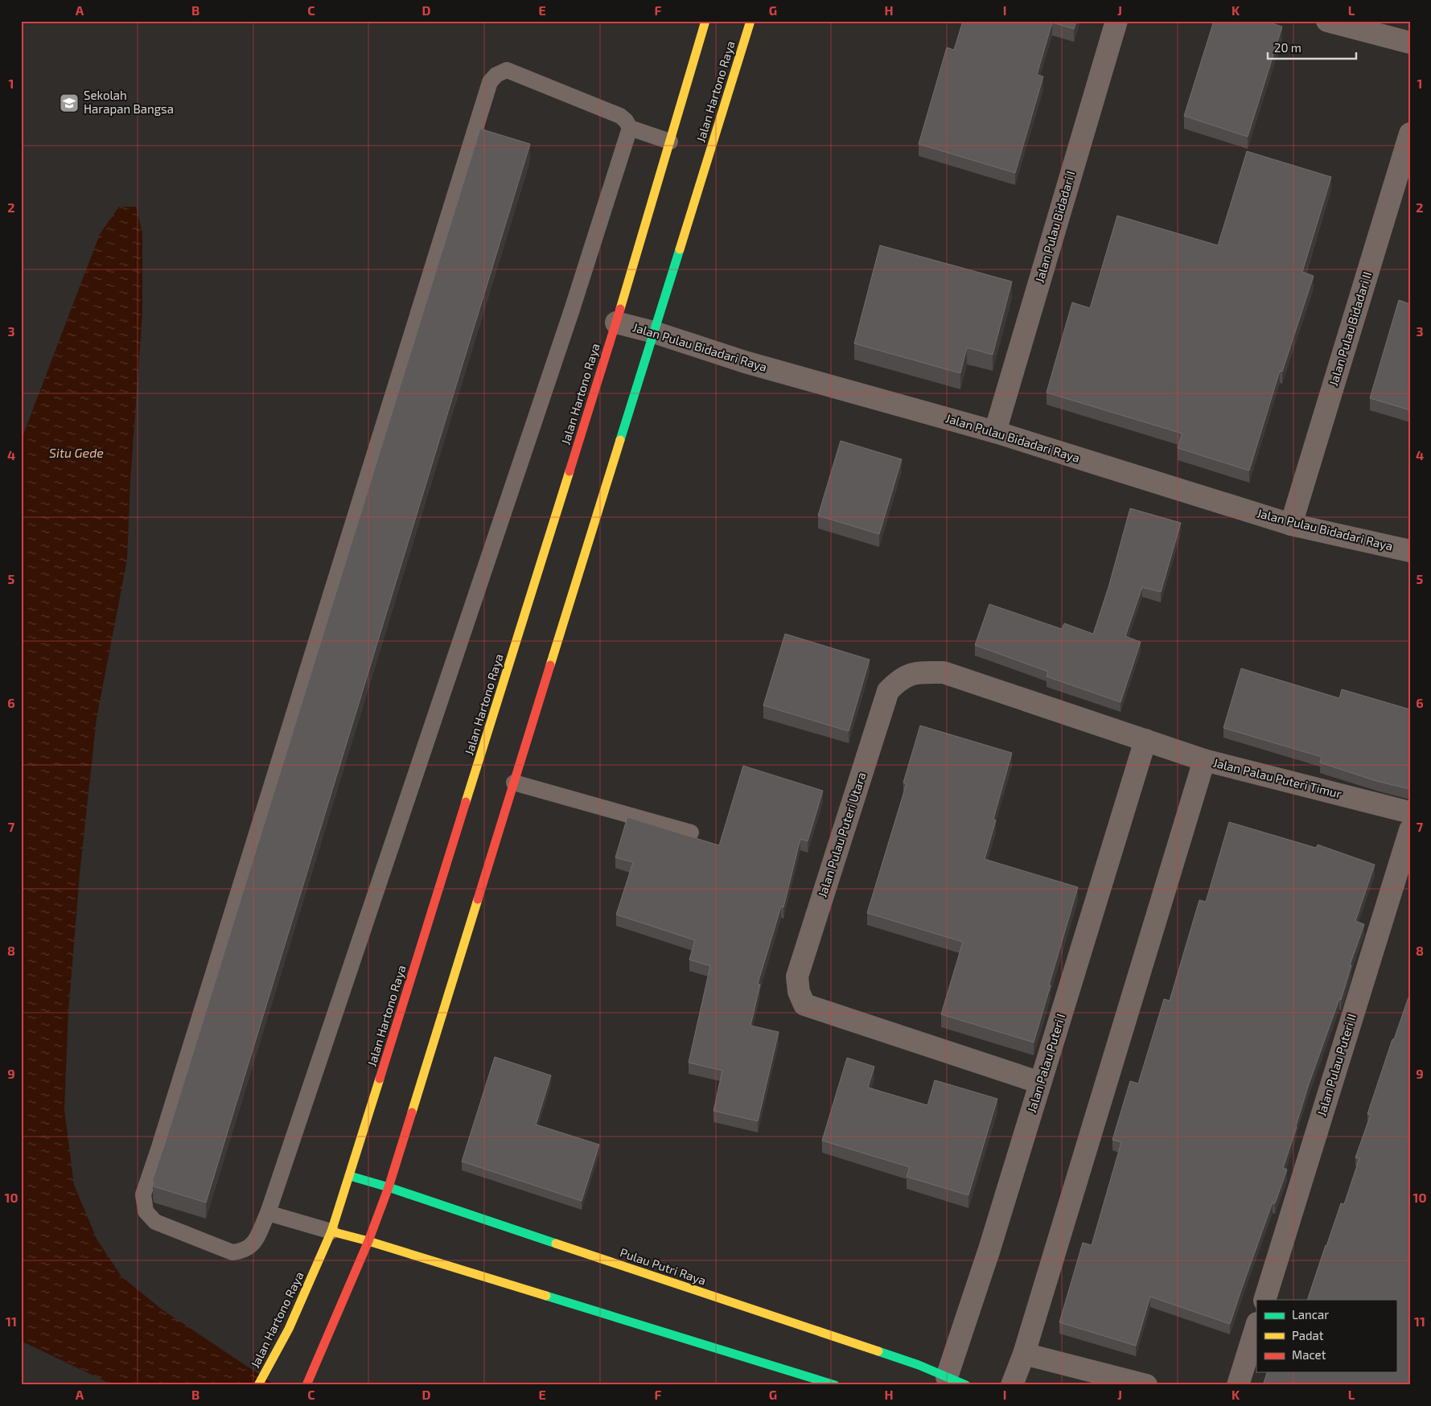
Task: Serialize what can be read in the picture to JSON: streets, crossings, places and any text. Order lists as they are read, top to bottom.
{
  "streets": {
    "street": [
      "Jalan Hartono Raya",
      "Jalan Pulau Bidadari I",
      "Jalan Pulau Bidadari II",
      "Jalan Pulau Bidadari Raya",
      "Jalan Palau Puteri Timur",
      "Jalan Pulau Puteri Utara",
      "Jalan Palau Puteri I",
      "Jalan Pulau Puteri II",
      "Pulau Putri Raya"
    ]
  },
  "crossings": [
    ["Jalan Hartono Raya", "Jalan Pulau Bidadari Raya"],
    ["Jalan Hartono Raya", "Pulau Putri Raya"],
    ["Jalan Pulau Bidadari I", "Jalan Pulau Bidadari Raya"],
    ["Jalan Pulau Bidadari II", "Jalan Pulau Bidadari Raya"],
    ["Jalan Palau Puteri Timur", "Jalan Pulau Puteri Utara"],
    ["Jalan Palau Puteri Timur", "Jalan Palau Puteri I"],
    ["Jalan Pulau Puteri Utara", "Jalan Palau Puteri I"],
    ["Jalan Palau Puteri I", "Pulau Putri Raya"]
  ],
  "water": ["Situ Gede"],
  "places": {
    "school or university": ["Sekolah Harapan Bangsa"]
  },
  "legend": ["Lancar", "Padat", "Macet"],
  "scale_bar": "20 m",
  "grid": {
    "columns": [
      "A",
      "B",
      "C",
      "D",
      "E",
      "F",
      "G",
      "H",
      "I",
      "J",
      "K",
      "L"
    ],
    "rows": [
      "1",
      "2",
      "3",
      "4",
      "5",
      "6",
      "7",
      "8",
      "9",
      "10",
      "11"
    ]
  }
}
